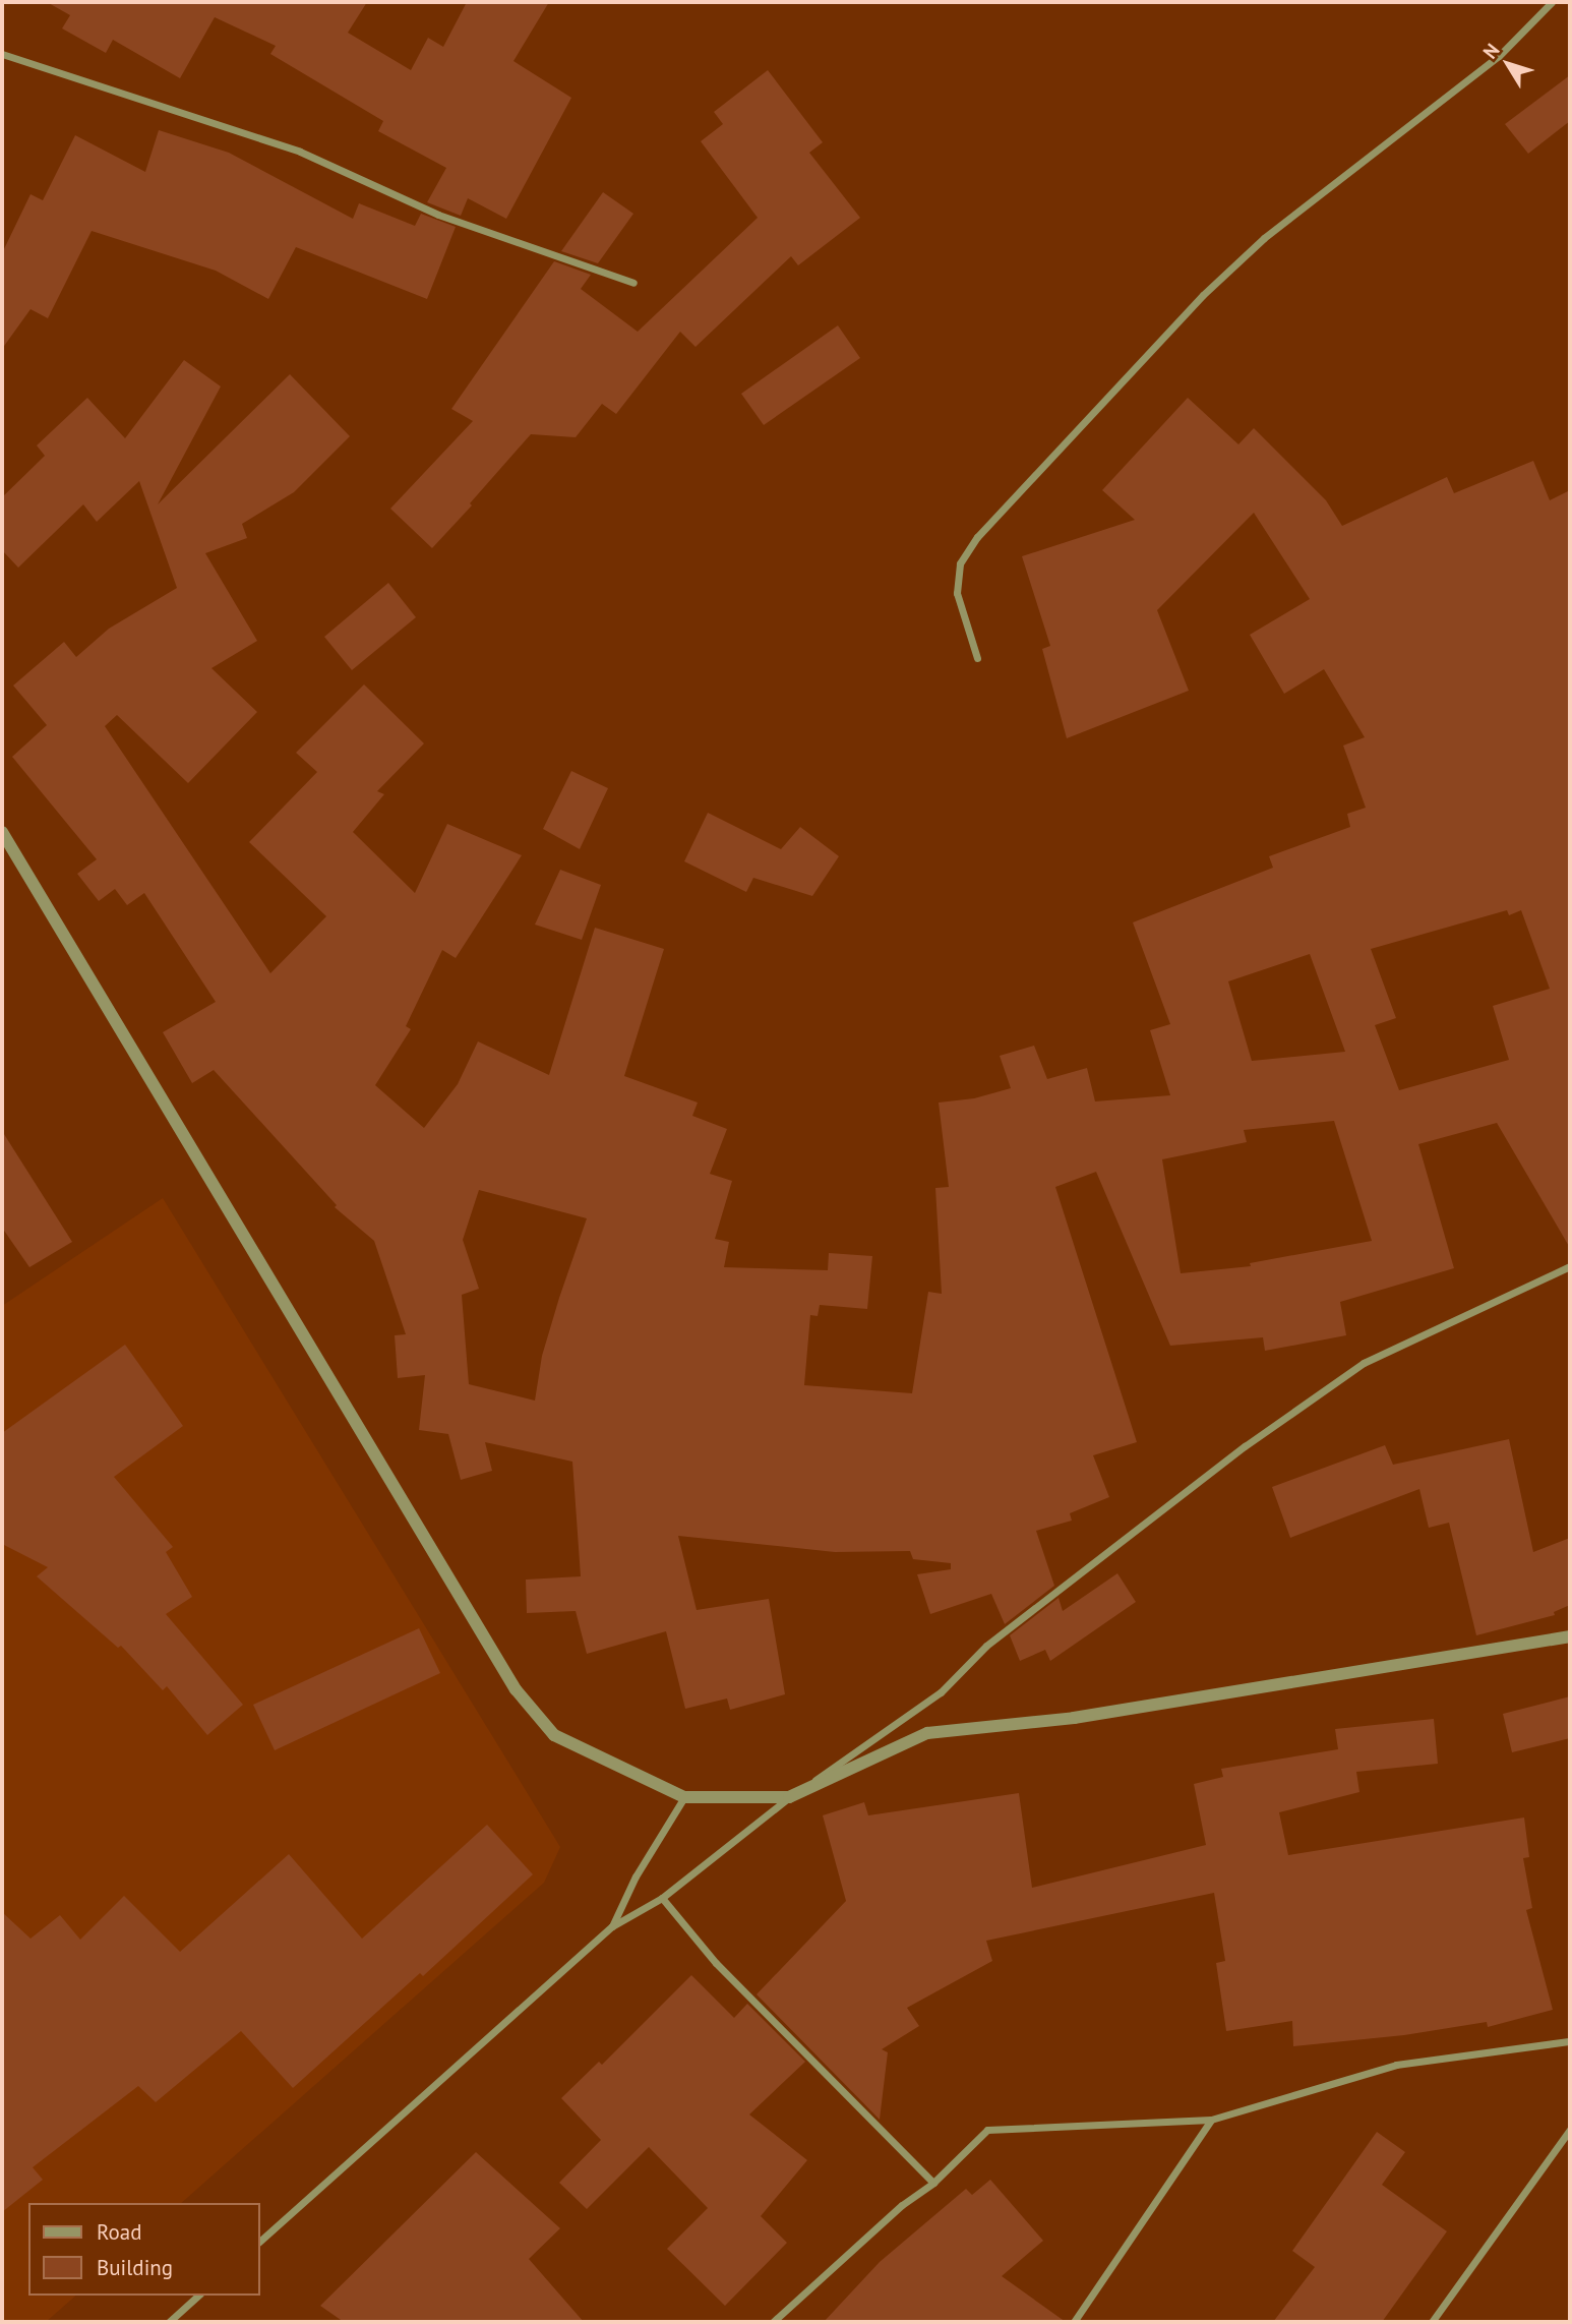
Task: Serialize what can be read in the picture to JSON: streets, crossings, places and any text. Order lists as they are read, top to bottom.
{
  "legend": ["Road", "Building"],
  "north": "top left"
}
